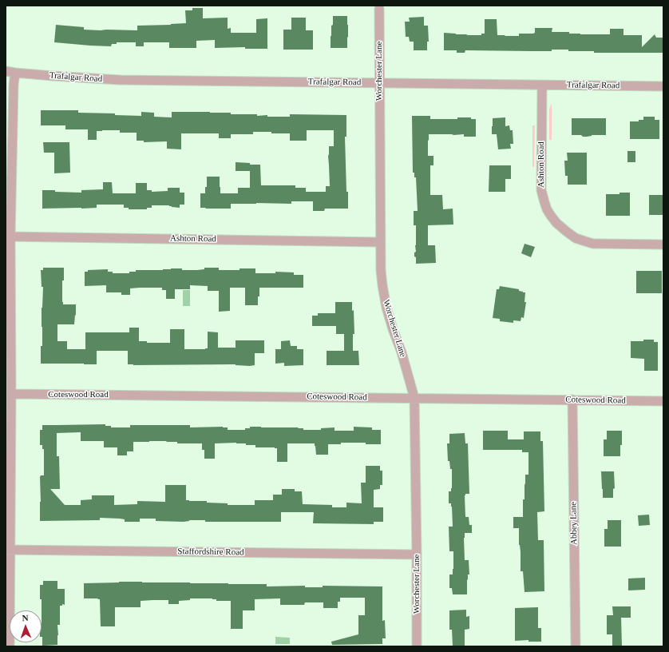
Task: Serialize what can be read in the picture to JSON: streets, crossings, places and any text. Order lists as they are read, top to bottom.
{
  "streets": {
    "street": [
      "Worchester Lane",
      "Trafalgar Road",
      "Ashton Road",
      "Coteswood Road",
      "Abbey Lane",
      "Staffordshire Road"
    ]
  },
  "crossings": [
    ["Worchester Lane", "Trafalgar Road"],
    ["Worchester Lane", "Ashton Road"],
    ["Worchester Lane", "Coteswood Road"],
    ["Worchester Lane", "Staffordshire Road"],
    ["Trafalgar Road", "Ashton Road"],
    ["Coteswood Road", "Abbey Lane"]
  ],
  "north": "top"
}
